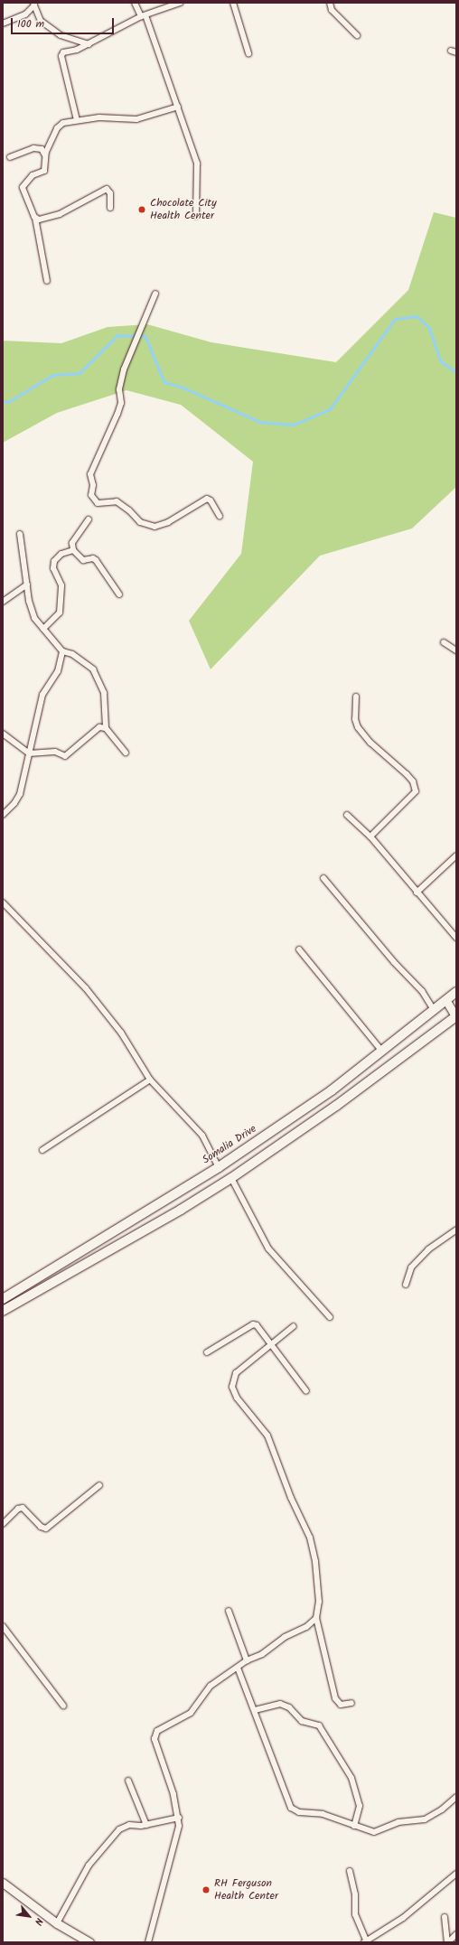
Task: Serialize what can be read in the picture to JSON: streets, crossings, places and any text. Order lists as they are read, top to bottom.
{
  "streets": {
    "main road": ["Somalia Drive"]
  },
  "places": ["Chocolate City Health Center", "RH Ferguson Health Center"],
  "scale_bar": "100 m",
  "north": "bottom right"
}
